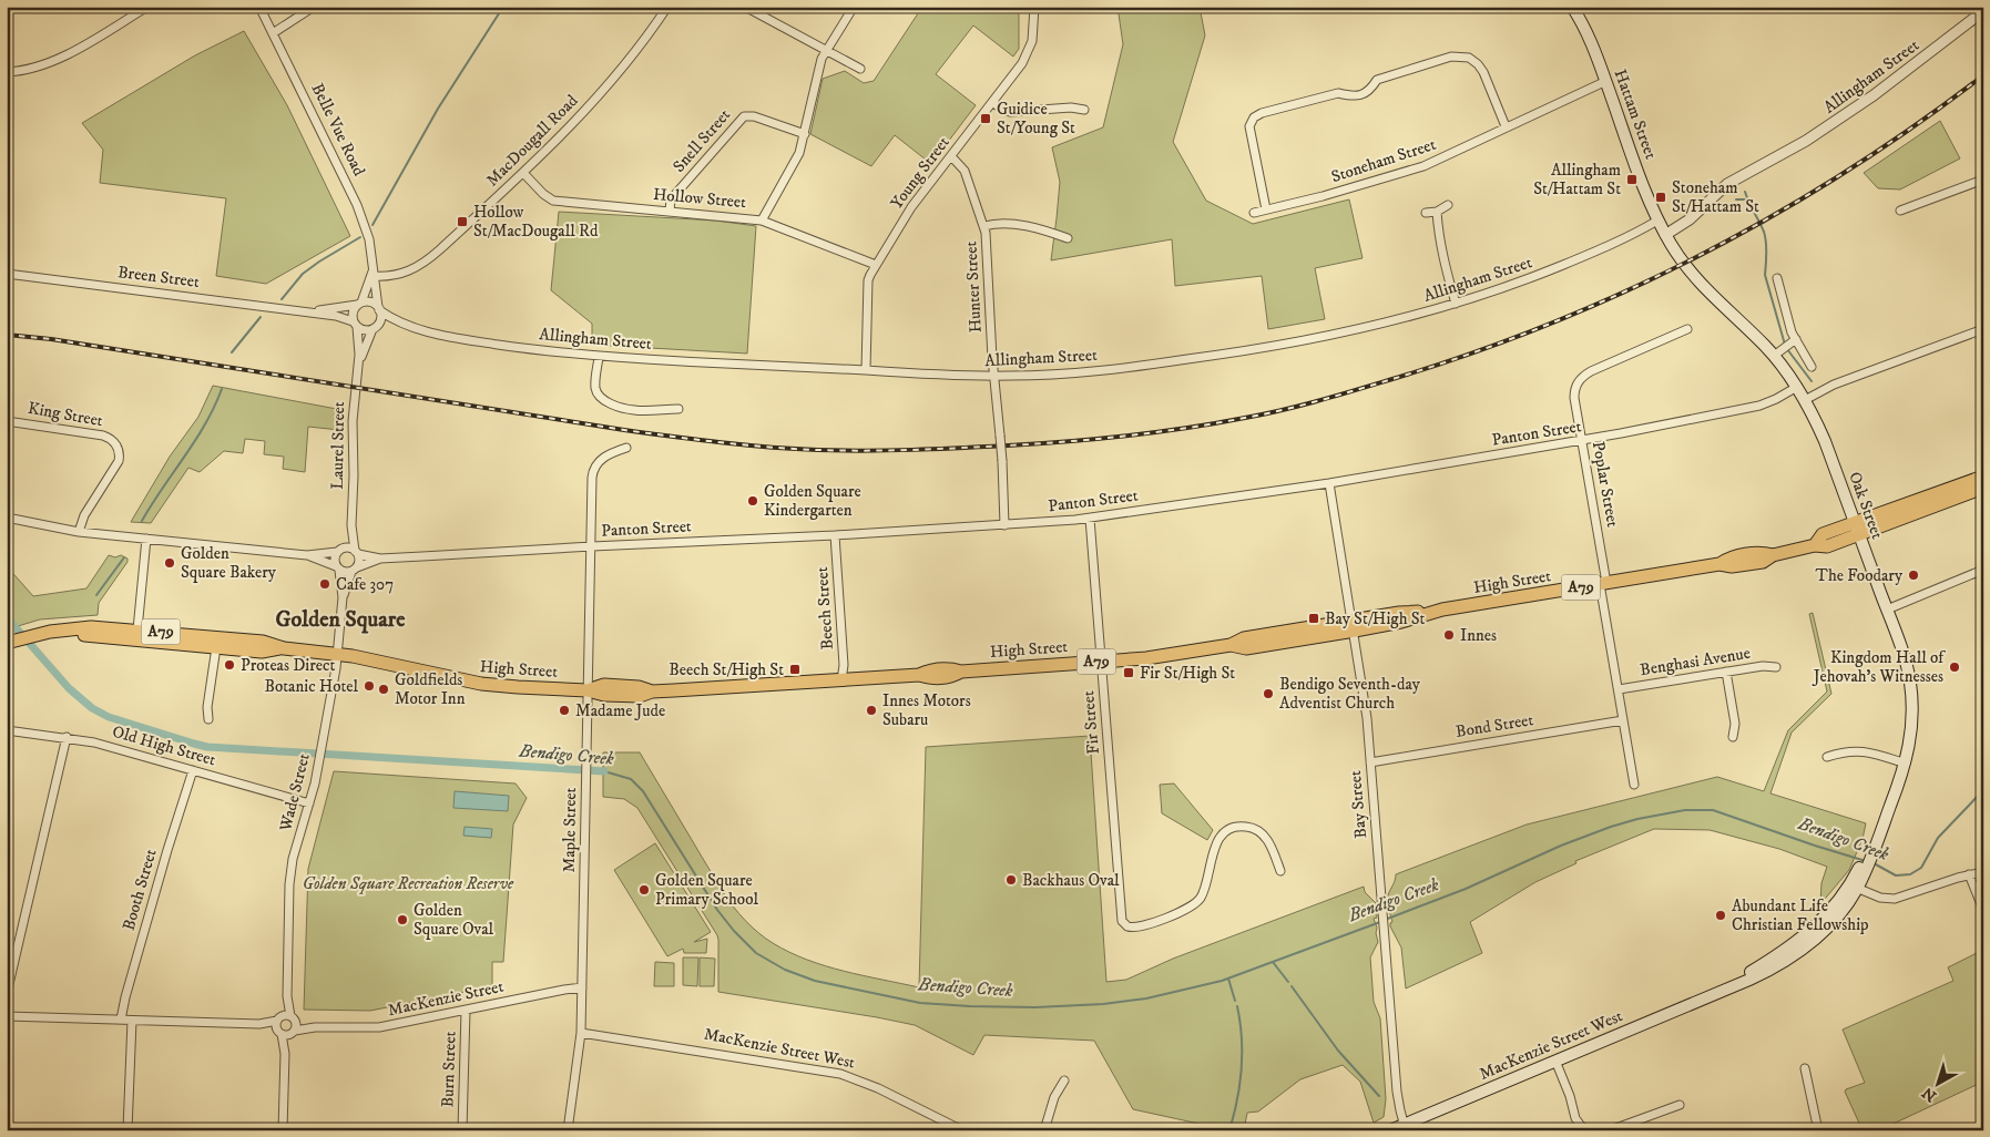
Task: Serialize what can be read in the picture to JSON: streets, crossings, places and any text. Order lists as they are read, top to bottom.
{
  "streets": {
    "highway": ["High Street", "A79"],
    "main road": ["Hattam Street", "Oak Street", "MacKenzie Street West"],
    "street": [
      "Allingham Street",
      "Belle Vue Road",
      "MacDougall Road",
      "Snell Street",
      "Stoneham Street",
      "Young Street",
      "Hollow Street",
      "Breen Street",
      "Hunter Street",
      "King Street",
      "Panton Street",
      "Laurel Street",
      "Poplar Street",
      "Beech Street",
      "Benghasi Avenue",
      "Fir Street",
      "Bond Street",
      "Old High Street",
      "Wade Street",
      "Bay Street",
      "Maple Street",
      "Booth Street",
      "MacKenzie Street",
      "Burn Street"
    ]
  },
  "crossings": [
    ["Allingham Street", "Hattam Street"],
    ["Allingham Street", "Belle Vue Road"],
    ["Allingham Street", "Young Street"],
    ["Allingham Street", "Breen Street"],
    ["Allingham Street", "Hunter Street"],
    ["Allingham Street", "Laurel Street"],
    ["Allingham Street", "Oak Street"],
    ["Hattam Street", "Stoneham Street"],
    ["Hattam Street", "Oak Street"],
    ["Belle Vue Road", "MacDougall Road"],
    ["Belle Vue Road", "Breen Street"],
    ["Belle Vue Road", "Laurel Street"],
    ["MacDougall Road", "Hollow Street"],
    ["Snell Street", "Hollow Street"],
    ["Young Street", "Hollow Street"],
    ["Young Street", "Hunter Street"],
    ["Breen Street", "Laurel Street"],
    ["Hunter Street", "Panton Street"],
    ["Panton Street", "Laurel Street"],
    ["Panton Street", "Poplar Street"],
    ["Panton Street", "Oak Street"],
    ["Panton Street", "Beech Street"],
    ["Panton Street", "Fir Street"],
    ["Panton Street", "Wade Street"],
    ["Panton Street", "Bay Street"],
    ["Panton Street", "Maple Street"],
    ["Laurel Street", "Wade Street"],
    ["Poplar Street", "High Street"],
    ["Poplar Street", "Benghasi Avenue"],
    ["Poplar Street", "Bond Street"],
    ["Oak Street", "High Street"],
    ["Oak Street", "MacKenzie Street West"],
    ["High Street", "Beech Street"],
    ["High Street", "Fir Street"],
    ["High Street", "Wade Street"],
    ["High Street", "Bay Street"],
    ["High Street", "Maple Street"],
    ["Bond Street", "Bay Street"],
    ["Old High Street", "Wade Street"],
    ["Old High Street", "Booth Street"],
    ["Wade Street", "MacKenzie Street"],
    ["Bay Street", "MacKenzie Street West"],
    ["Maple Street", "MacKenzie Street"],
    ["Maple Street", "MacKenzie Street West"],
    ["Booth Street", "MacKenzie Street"],
    ["MacKenzie Street", "Burn Street"]
  ],
  "districts": ["Golden Square"],
  "water": ["Bendigo Creek"],
  "parks": ["Golden Square Recreation Reserve"],
  "places": {
    "transit": [
      "Guidice St/Young St",
      "Allingham St/Hattam St",
      "Stoneham St/Hattam St",
      "Hollow St/MacDougall Rd",
      "Bay St/High St",
      "Beech St/High St",
      "Fir St/High St"
    ],
    "other": [
      "Golden Square Kindergarten",
      "Golden Square Bakery",
      "The Foodary",
      "Cafe 307",
      "Innes",
      "Proteas Direct",
      "Kingdom Hall of Jehovah's Witnesses",
      "Botanic Hotel",
      "Goldfields Motor Inn",
      "Bendigo Seventh-day Adventist Church",
      "Madame Jude",
      "Innes Motors Subaru",
      "Backhaus Oval",
      "Golden Square Primary School",
      "Abundant Life Christian Fellowship",
      "Golden Square Oval"
    ]
  },
  "north": "bottom left"
}
